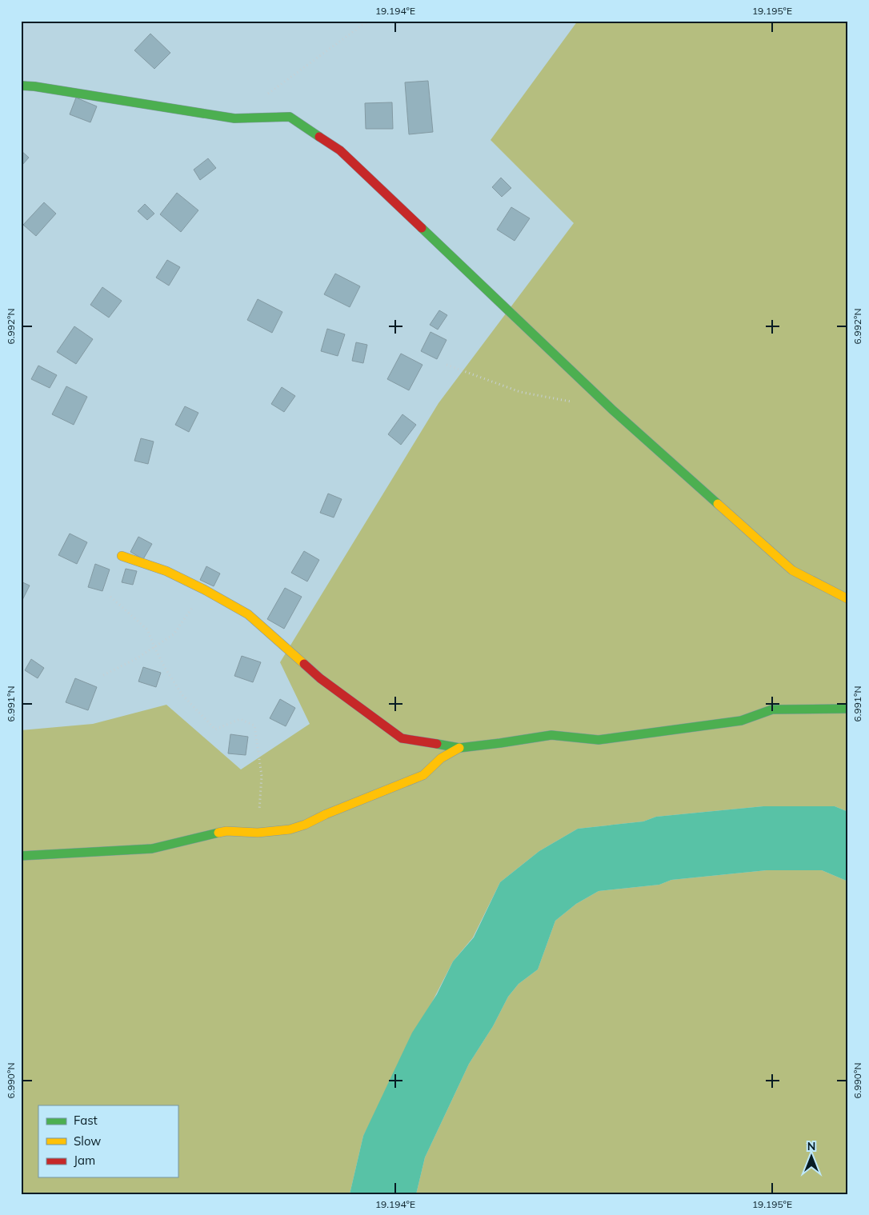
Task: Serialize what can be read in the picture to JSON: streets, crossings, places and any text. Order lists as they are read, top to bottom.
{
  "legend": ["Fast", "Slow", "Jam"],
  "north": "top",
  "coordinates": [
    "19.194°E",
    "19.195°E",
    "6.992°N",
    "6.991°N",
    "6.990°N"
  ]
}
